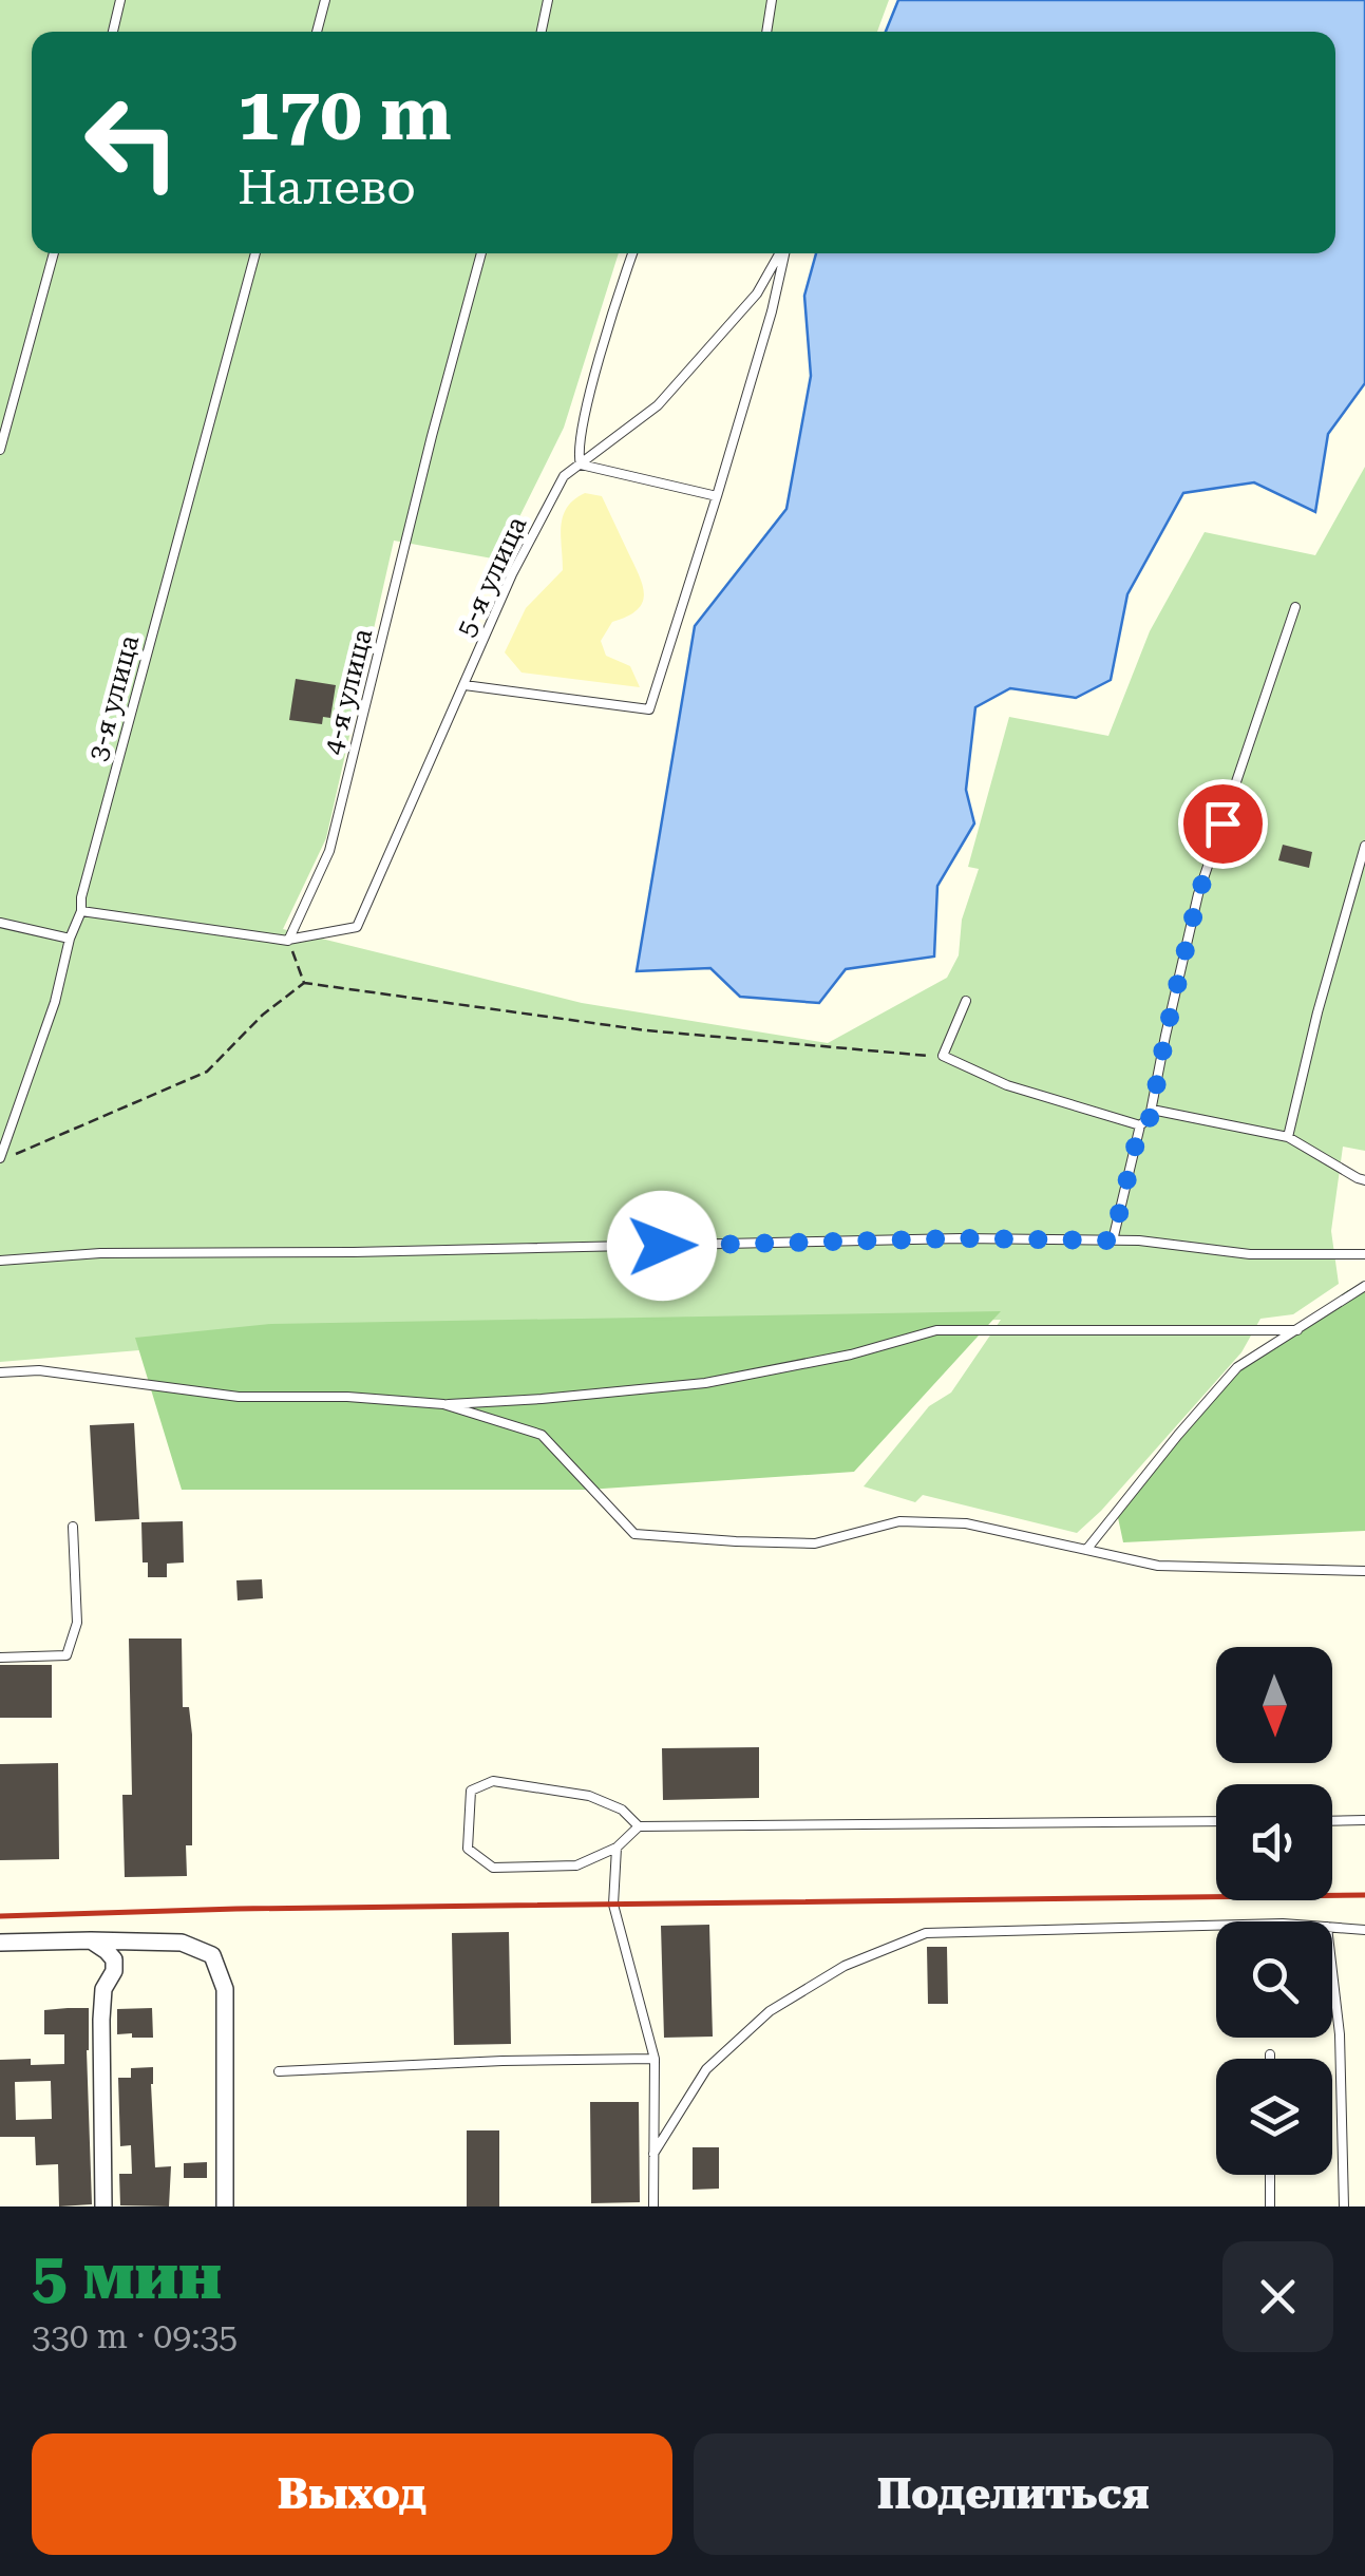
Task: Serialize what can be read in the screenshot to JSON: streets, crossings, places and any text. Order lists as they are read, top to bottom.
{
  "streets": {
    "lane": ["5-я улица", "4-я улица", "3-я улица"]
  },
  "crossings": [
    ["5-я улица", "4-я улица"]
  ],
  "north": "bottom",
  "page": {
    "turn": ["170 m", "Налево"],
    "heading": ["5 мин", "330 m · 09:35"],
    "buttons": ["Выход", "Поделиться"]
  }
}
